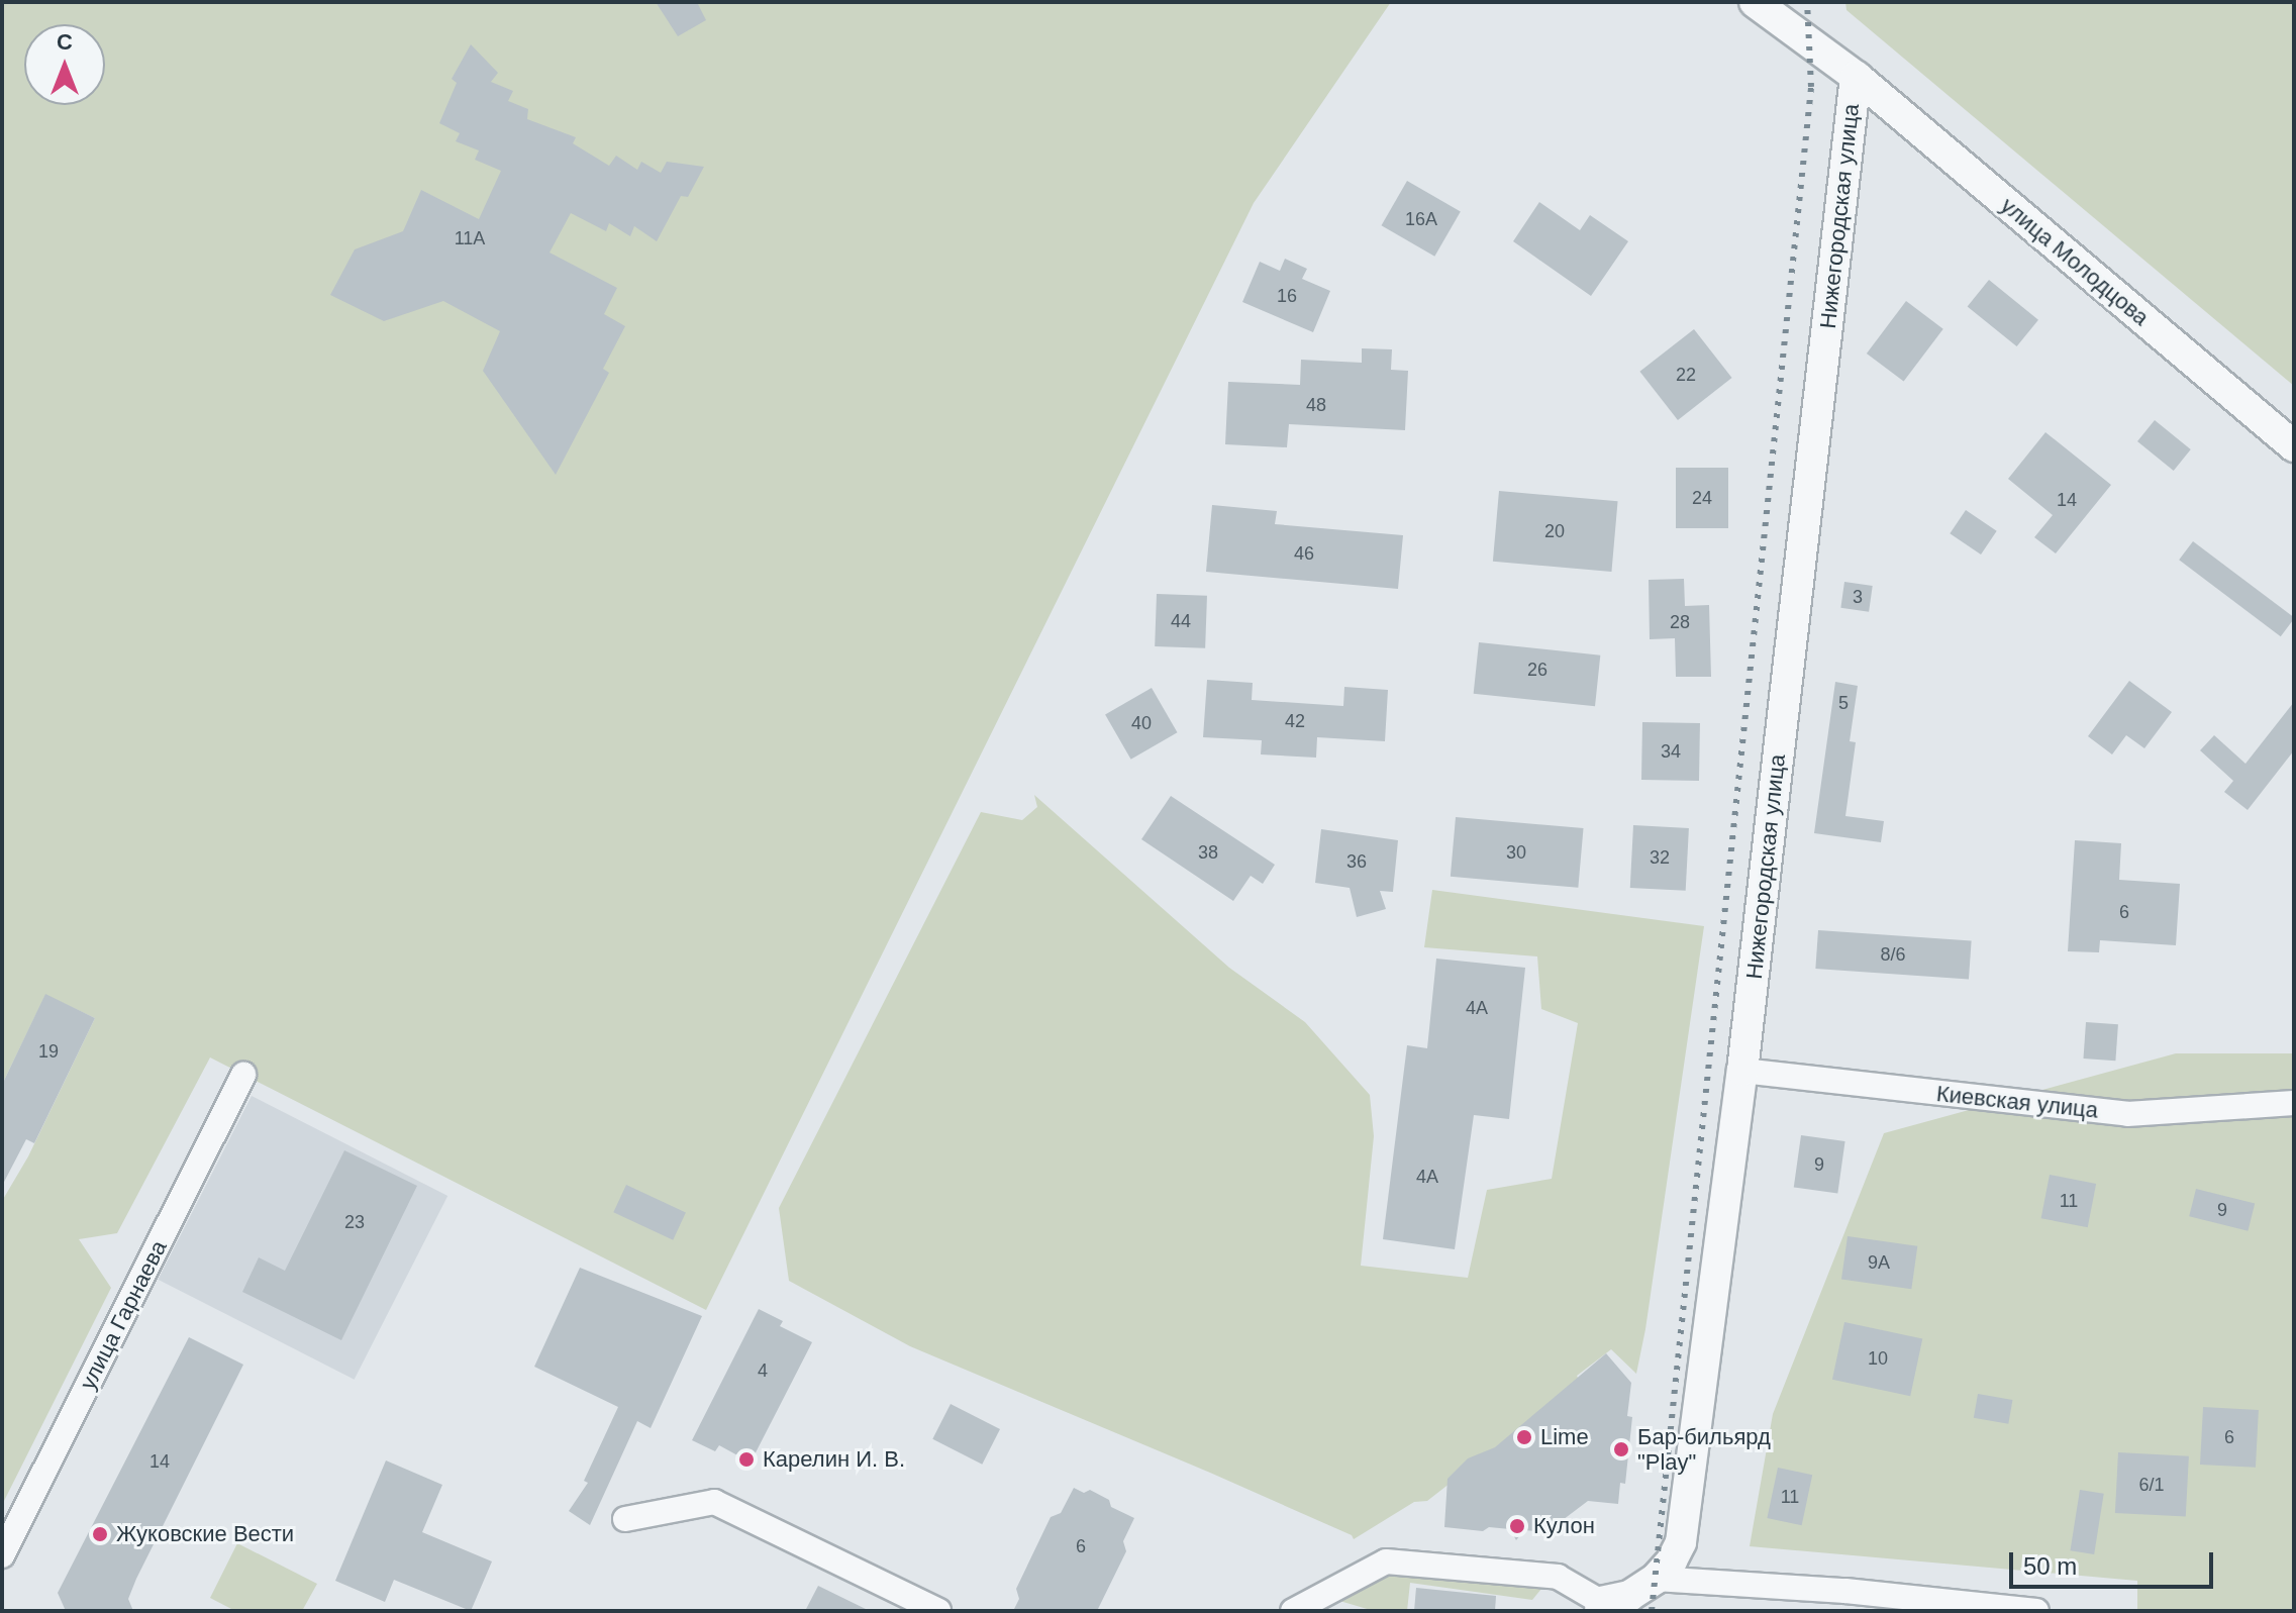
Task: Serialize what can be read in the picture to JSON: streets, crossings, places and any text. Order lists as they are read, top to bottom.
{
  "streets": {
    "street": [
      "Нижегородская улица",
      "улица Молодцова",
      "Киевская улица",
      "улица Гарнаева"
    ]
  },
  "crossings": [
    ["Нижегородская улица", "улица Молодцова"],
    ["Нижегородская улица", "Киевская улица"]
  ],
  "places": [
    "Lime",
    "Бар-бильярд \"Play\"",
    "Карелин И. В.",
    "Кулон",
    "Жуковские Вести"
  ],
  "house_numbers": [
    "16А",
    "11А",
    "16",
    "22",
    "48",
    "24",
    "14",
    "20",
    "46",
    "3",
    "44",
    "28",
    "26",
    "5",
    "42",
    "40",
    "34",
    "38",
    "30",
    "32",
    "36",
    "6",
    "8/6",
    "4А",
    "19",
    "9",
    "4А",
    "11",
    "9",
    "23",
    "9А",
    "10",
    "4",
    "6",
    "14",
    "6/1",
    "11",
    "6"
  ],
  "scale_bar": "50 m",
  "north": "top"
}
